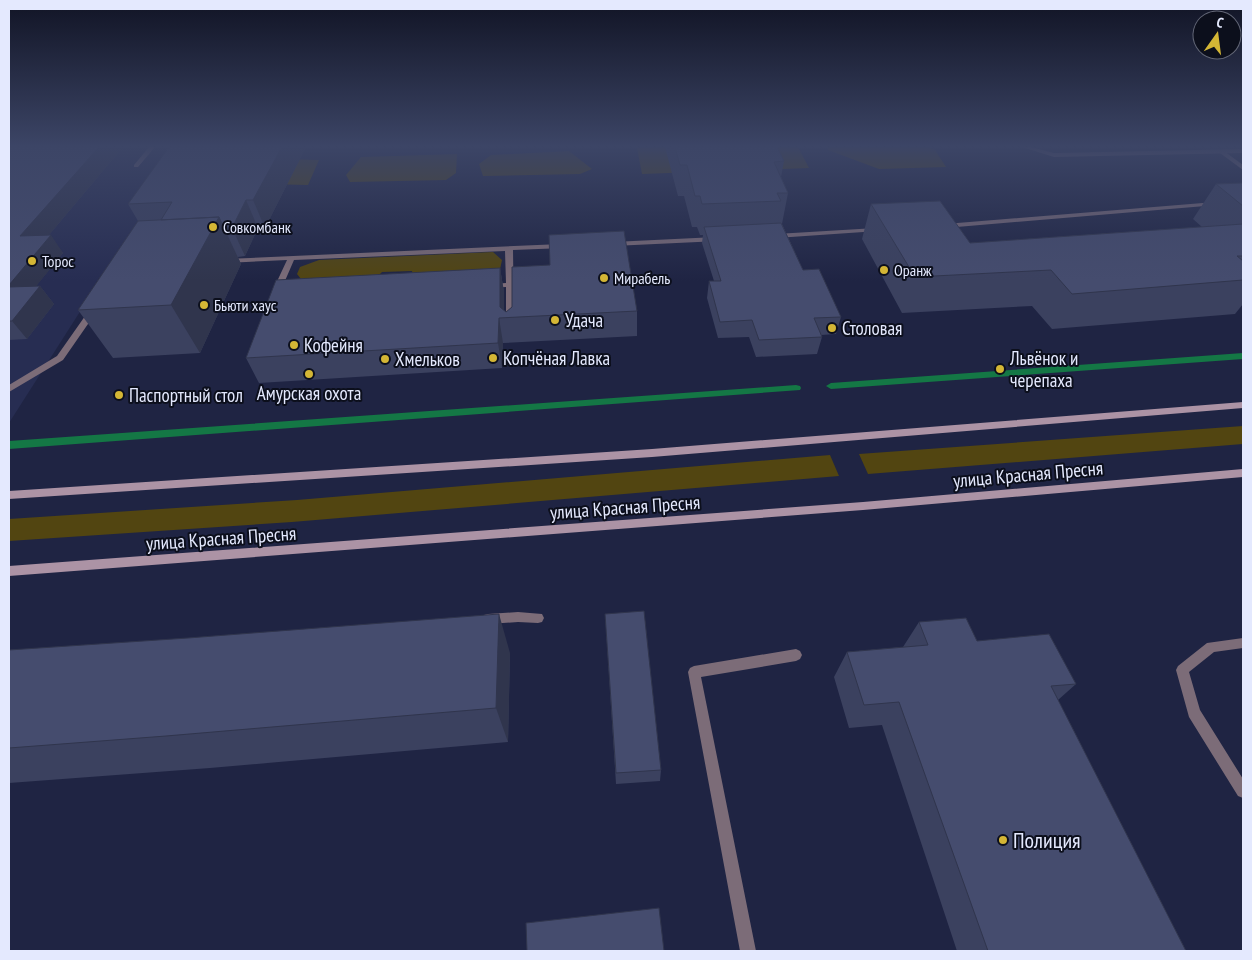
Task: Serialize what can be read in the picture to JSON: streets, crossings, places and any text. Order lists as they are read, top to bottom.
{
  "streets": {
    "street": ["улица Красная Пресня"]
  },
  "places": [
    "Совкомбанк",
    "Торос",
    "Оранж",
    "Мирабель",
    "Бьюти хаус",
    "Удача",
    "Столовая",
    "Кофейня",
    "Копчёная Лавка",
    "Хмельков",
    "Львёнок и черепаха",
    "Амурская охота",
    "Паспортный стол",
    "Полиция"
  ],
  "north": "top"
}
